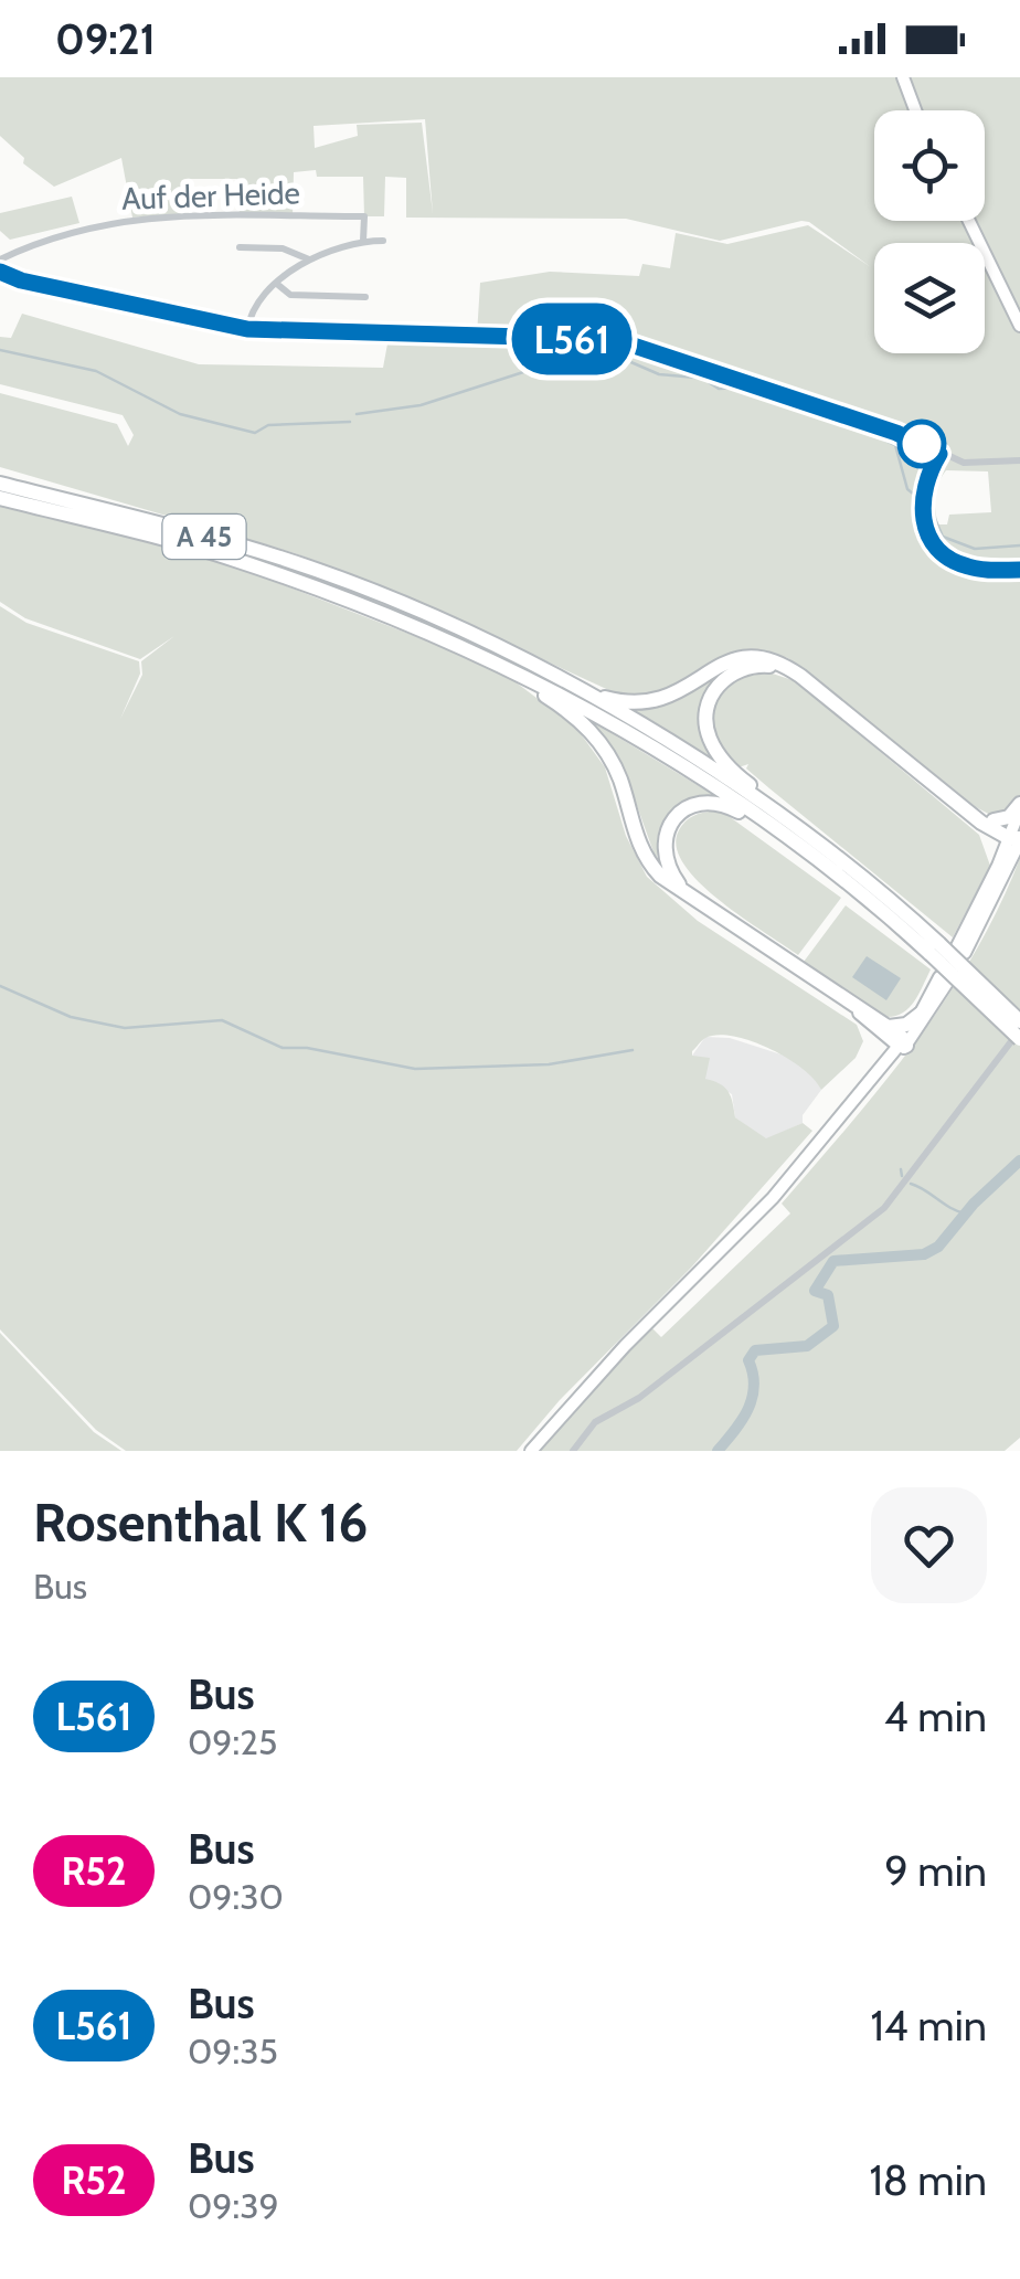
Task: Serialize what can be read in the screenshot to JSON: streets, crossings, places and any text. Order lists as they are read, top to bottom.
{
  "streets": {
    "highway": ["A 45"],
    "street": ["Auf der Heide"]
  },
  "lines": ["bus line L561"],
  "page": {
    "status": "09:21",
    "on_map": "L561",
    "heading": ["Rosenthal K 16", "Bus"],
    "list": [
      {
        "mark": "L561",
        "name": "Bus",
        "note": "09:25",
        "value": "4 min"
      },
      {
        "mark": "R52",
        "name": "Bus",
        "note": "09:30",
        "value": "9 min"
      },
      {
        "mark": "L561",
        "name": "Bus",
        "note": "09:35",
        "value": "14 min"
      },
      {
        "mark": "R52",
        "name": "Bus",
        "note": "09:39",
        "value": "18 min"
      }
    ]
  }
}
